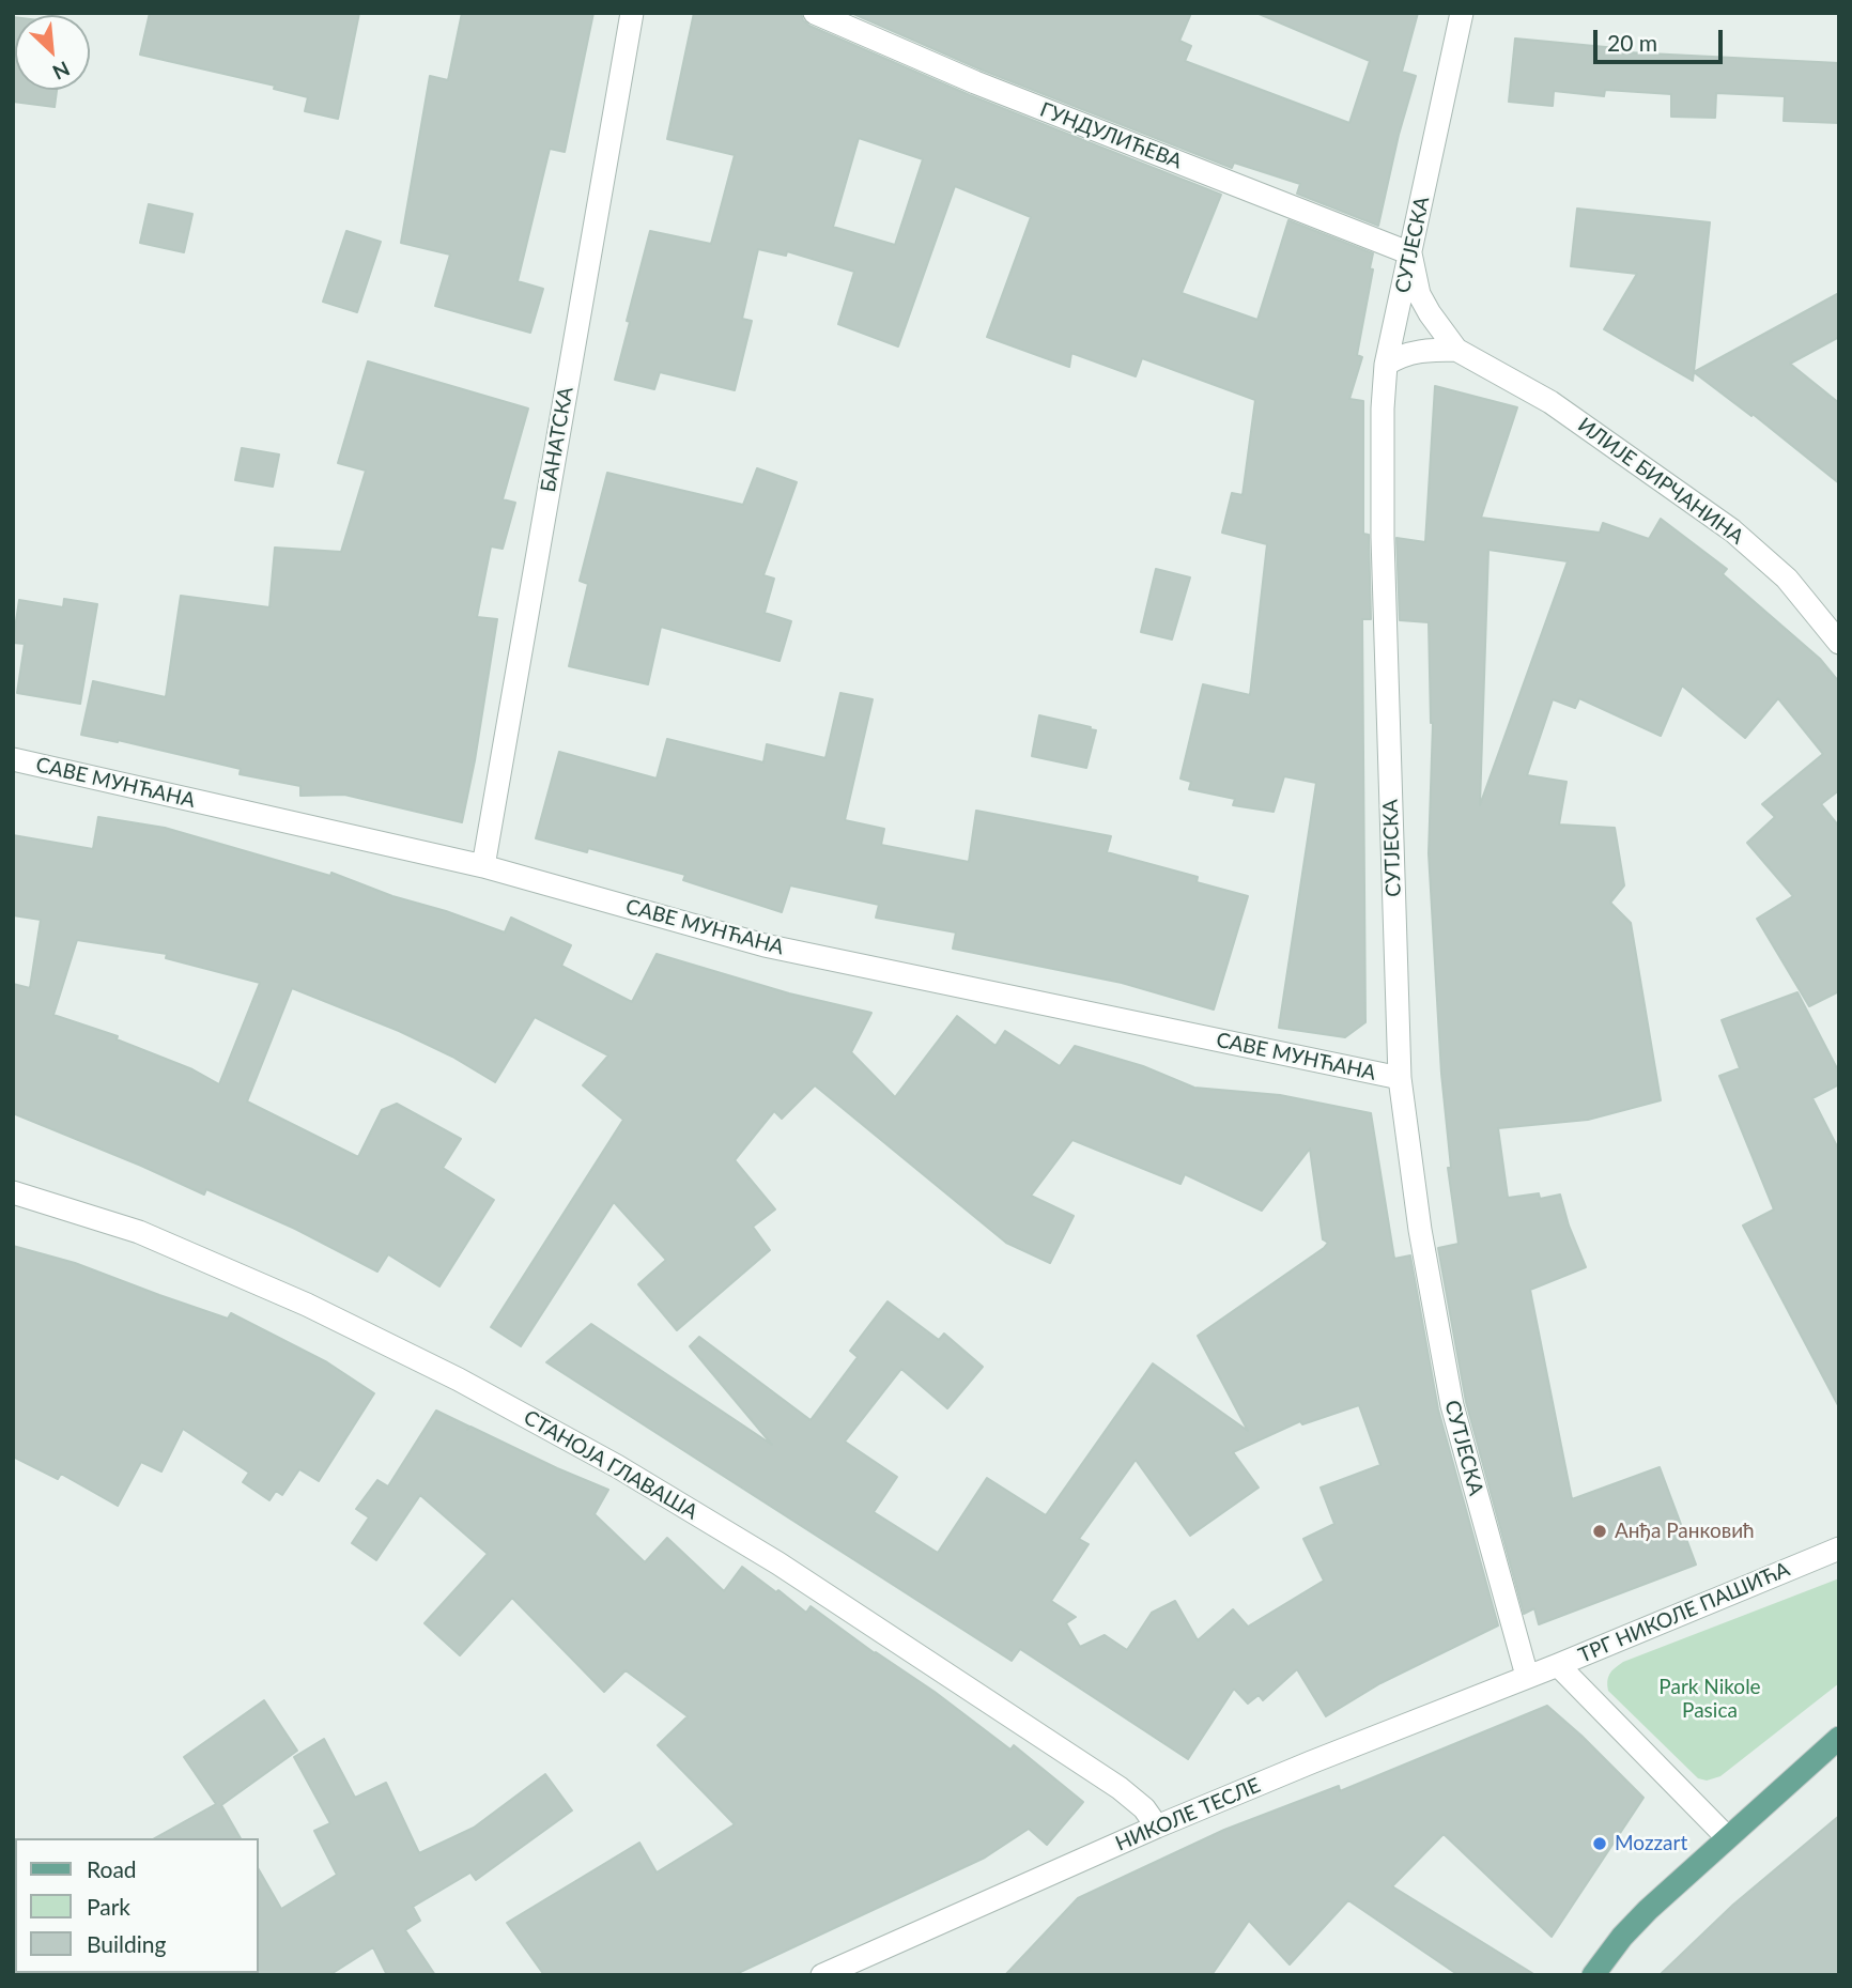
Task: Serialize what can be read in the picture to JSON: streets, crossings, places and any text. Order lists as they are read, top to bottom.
{
  "streets": {
    "street": [
      "ГУНДУЛИЋЕВА",
      "СУТЈЕСКА",
      "БАНАТСКА",
      "ИЛИЈЕ БИРЧАНИНА",
      "САВЕ МУНЋАНА",
      "СТАНОЈА ГЛАВАША",
      "ТРГ НИКОЛЕ ПАШИЋА",
      "НИКОЛЕ ТЕСЛЕ"
    ]
  },
  "crossings": [
    ["ГУНДУЛИЋЕВА", "СУТЈЕСКА"],
    ["ГУНДУЛИЋЕВА", "ИЛИЈЕ БИРЧАНИНА"],
    ["СУТЈЕСКА", "ИЛИЈЕ БИРЧАНИНА"],
    ["СУТЈЕСКА", "САВЕ МУНЋАНА"],
    ["СУТЈЕСКА", "НИКОЛЕ ТЕСЛЕ"],
    ["БАНАТСКА", "САВЕ МУНЋАНА"],
    ["СТАНОЈА ГЛАВАША", "НИКОЛЕ ТЕСЛЕ"],
    ["ТРГ НИКОЛЕ ПАШИЋА", "НИКОЛЕ ТЕСЛЕ"]
  ],
  "parks": ["Park Nikole Pasica"],
  "places": ["Анђа Ранковић", "Mozzart"],
  "legend": ["Road", "Park", "Building"],
  "scale_bar": "20 m",
  "north": "bottom right"
}
